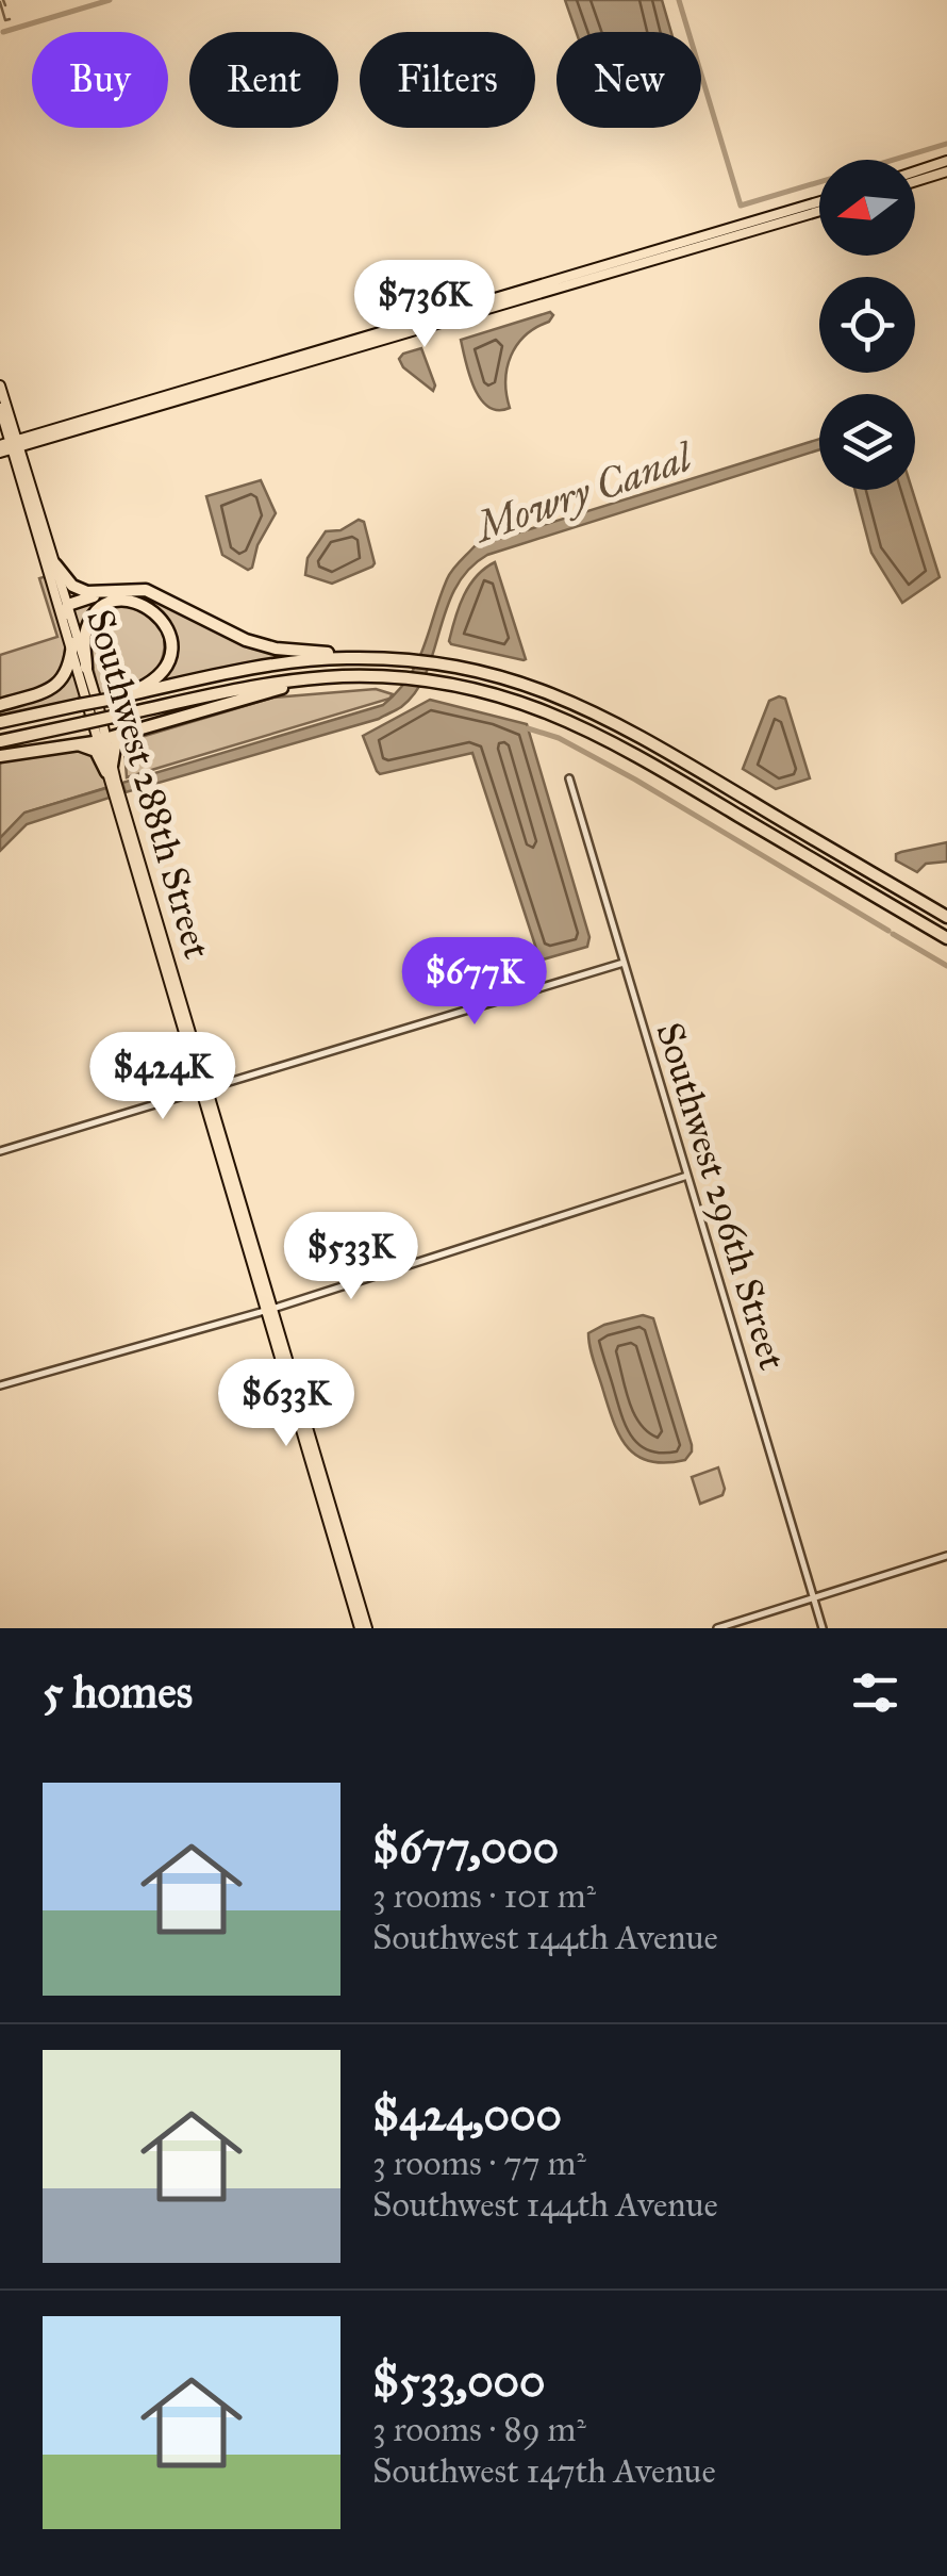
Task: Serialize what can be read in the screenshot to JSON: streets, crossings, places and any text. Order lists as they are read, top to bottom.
{
  "streets": {
    "main road": ["Southwest 288th Street"],
    "street": ["Southwest 296th Street"]
  },
  "water": ["Mowry Canal"],
  "north": "left",
  "page": {
    "chip": [
      "Buy",
      "Rent",
      "Filters",
      "New"
    ],
    "price": [
      "$736K",
      "$677K",
      "$424K",
      "$533K",
      "$633K"
    ],
    "heading": "5 homes",
    "list": [
      {
        "name": "$677,000",
        "note": "3 rooms · 101 m² · Southwest 144th Avenue"
      },
      {
        "name": "$424,000",
        "note": "3 rooms · 77 m² · Southwest 144th Avenue"
      },
      {
        "name": "$533,000",
        "note": "3 rooms · 89 m² · Southwest 147th Avenue"
      }
    ]
  }
}
